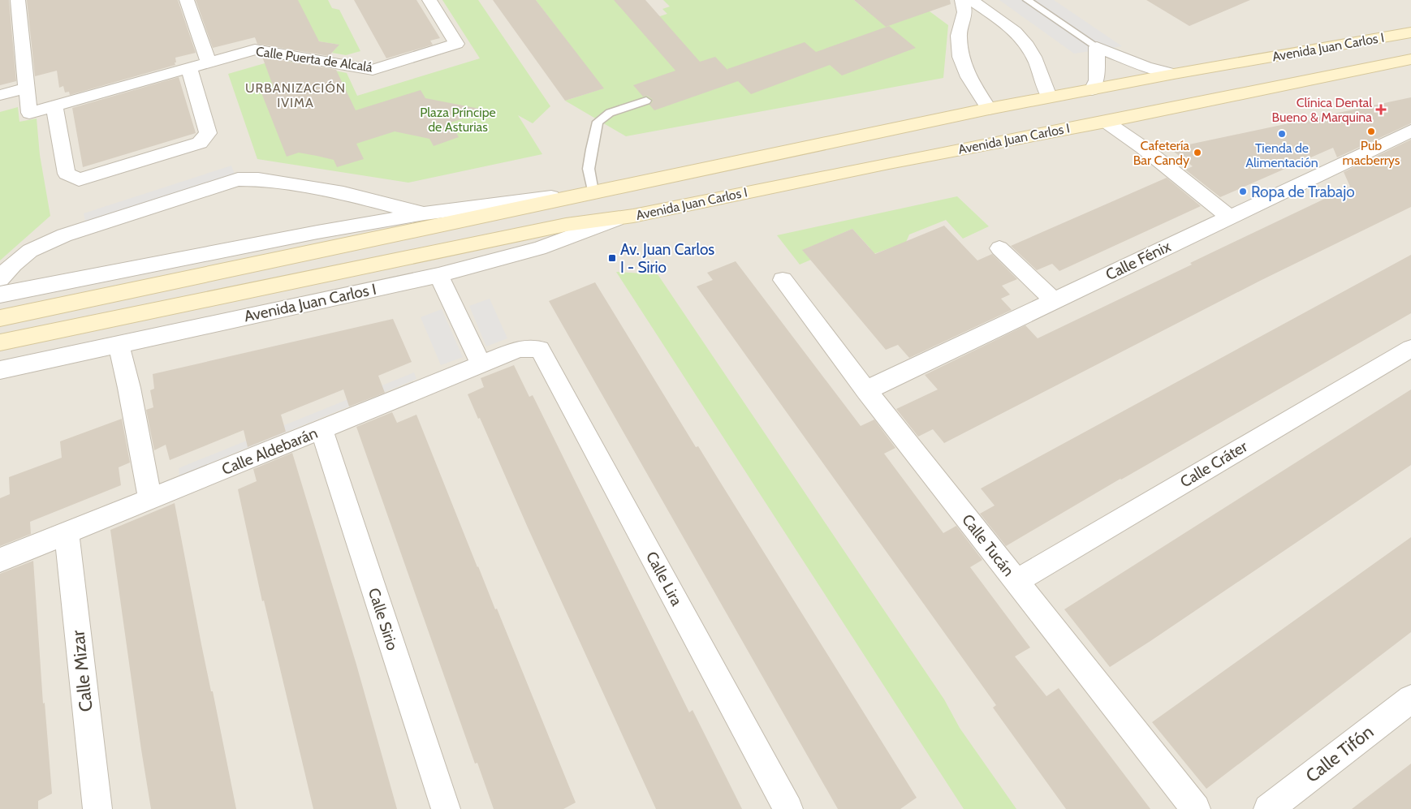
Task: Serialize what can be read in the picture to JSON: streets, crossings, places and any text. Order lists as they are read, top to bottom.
{
  "streets": {
    "main road": ["Avenida Juan Carlos I"],
    "street": [
      "Calle Puerta de Alcalá",
      "Calle Fénix",
      "Calle Aldebarán",
      "Calle Cráter",
      "Calle Tucán",
      "Calle Lira",
      "Calle Sirio",
      "Calle Mizar",
      "Calle Tifón"
    ]
  },
  "crossings": [
    ["Calle Fénix", "Calle Tucán"],
    ["Calle Aldebarán", "Calle Lira"],
    ["Calle Aldebarán", "Calle Sirio"],
    ["Calle Aldebarán", "Calle Mizar"],
    ["Calle Cráter", "Calle Tucán"]
  ],
  "districts": ["URBANIZACIÓN IVIMA"],
  "parks": ["Plaza Príncipe de Asturias"],
  "places": {
    "health": ["Clínica Dental Bueno & Marquina"],
    "other": [
      "Pub macberrys",
      "Tienda de Alimentación",
      "Cafetería Bar Candy",
      "Ropa de Trabajo"
    ],
    "transit": ["Av. Juan Carlos I - Sirio"]
  }
}
